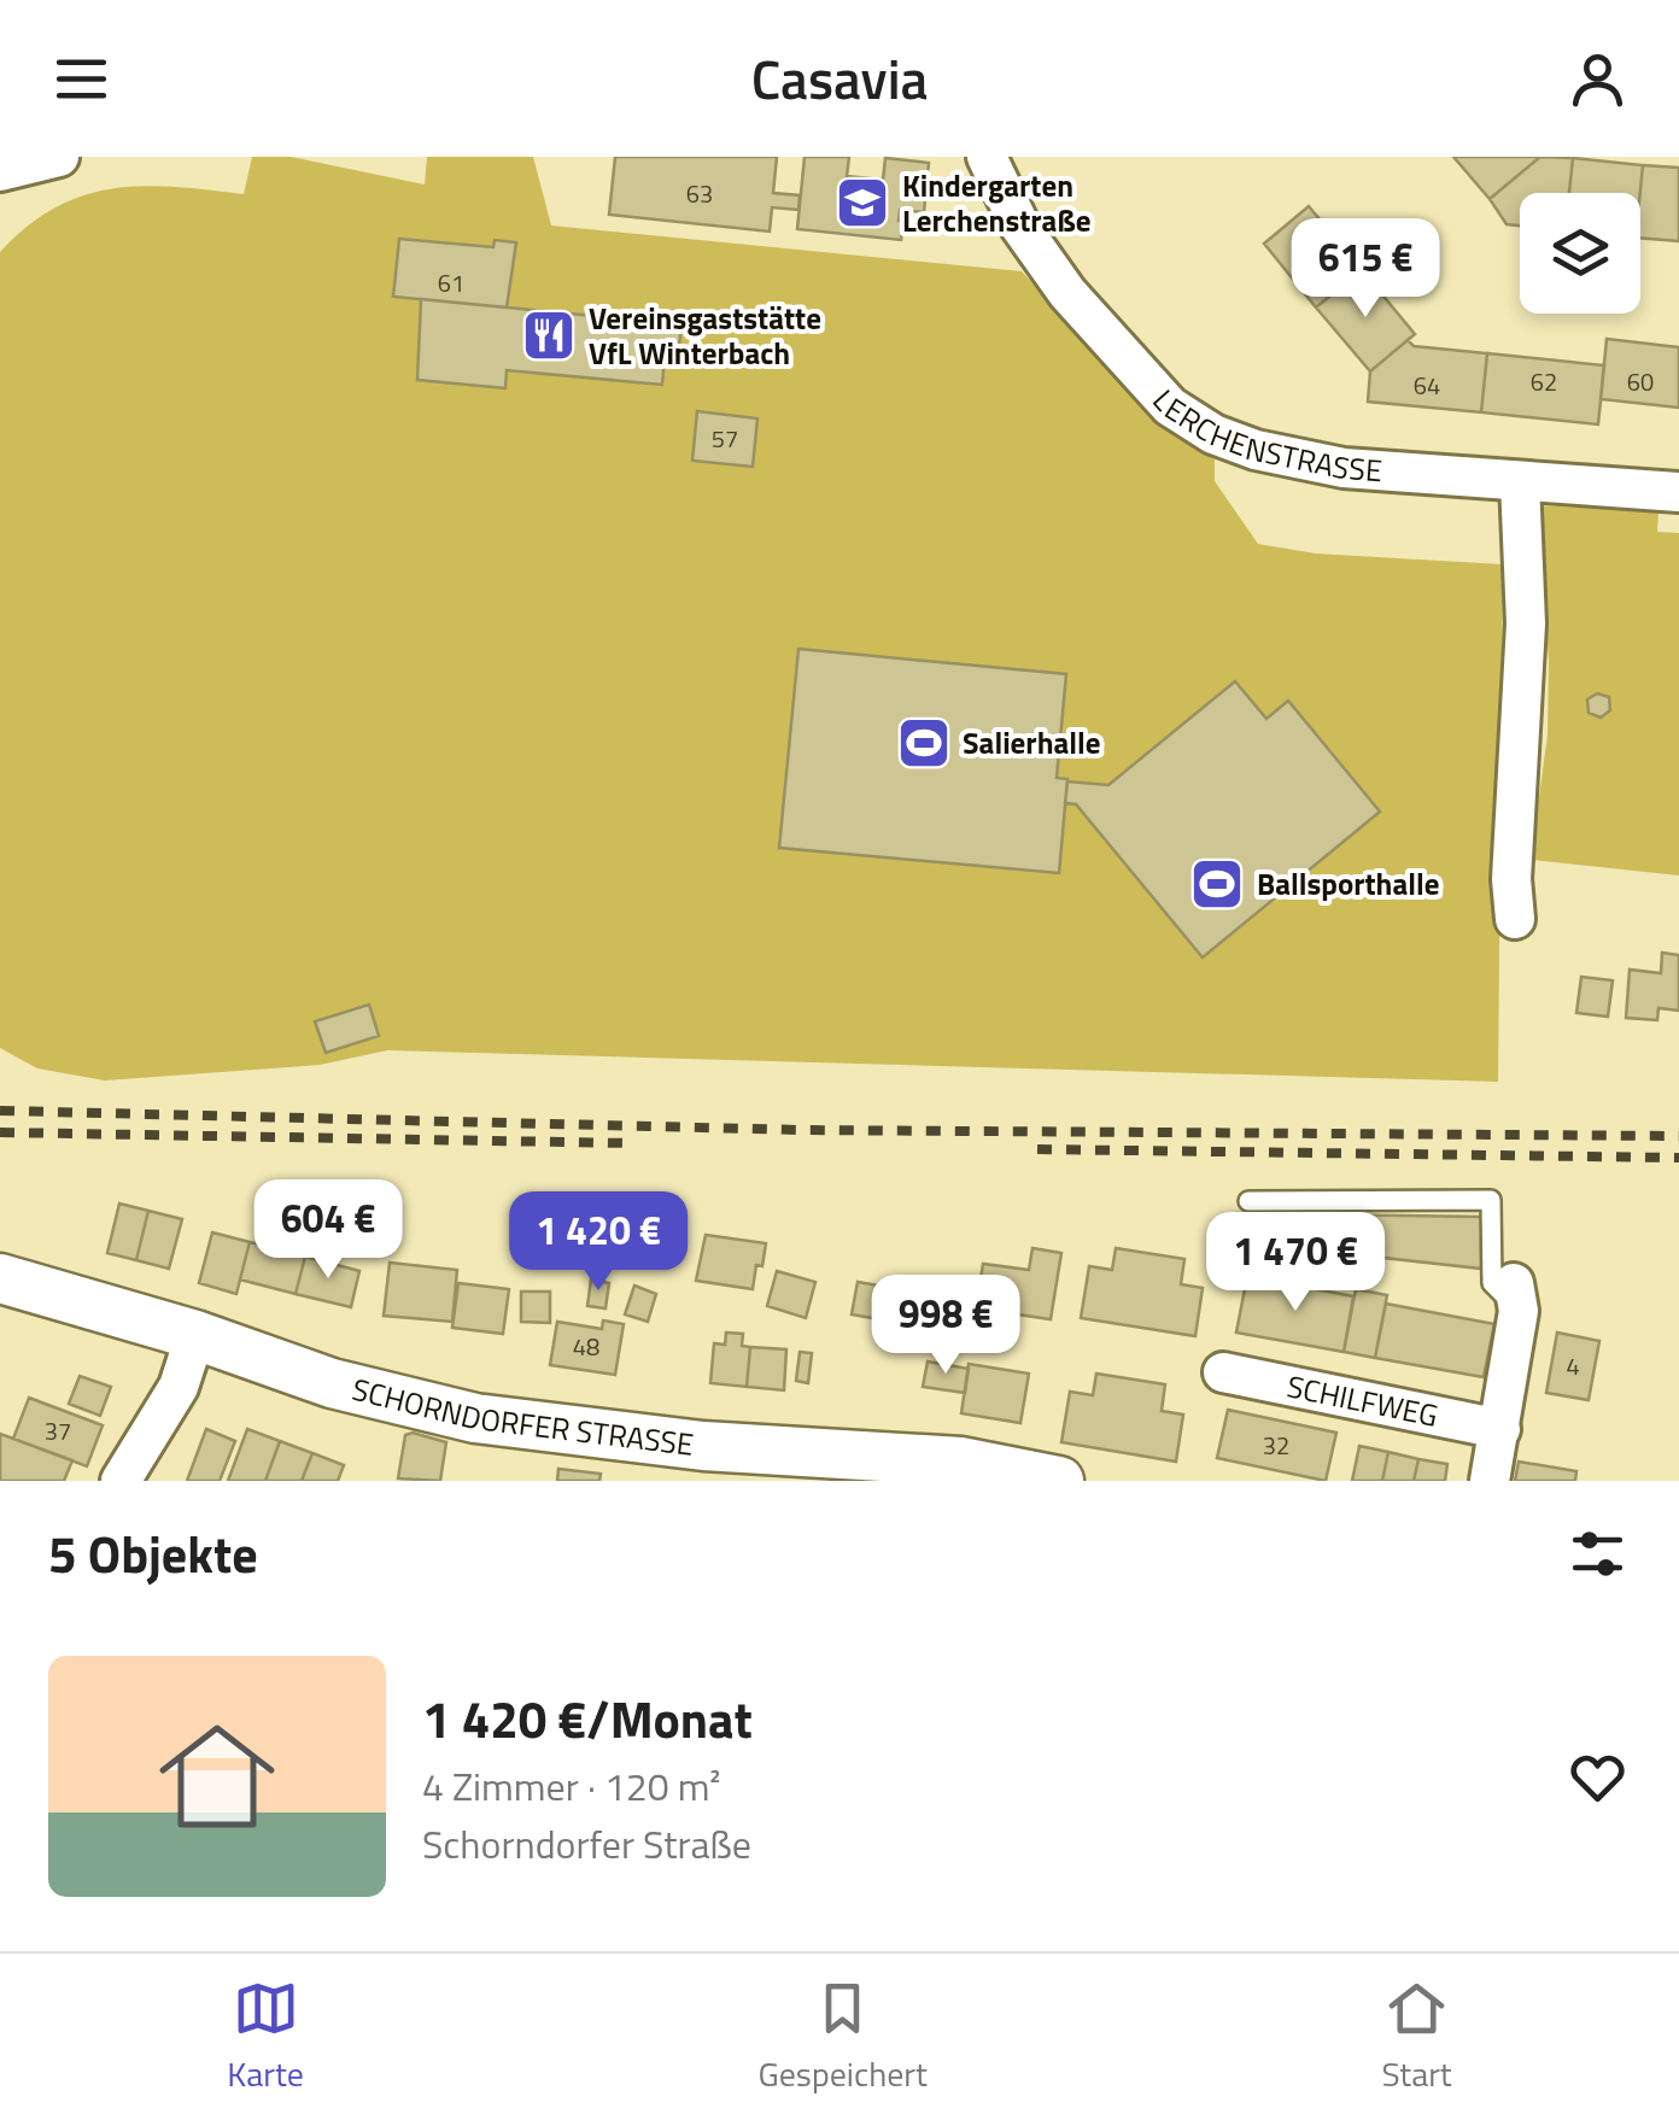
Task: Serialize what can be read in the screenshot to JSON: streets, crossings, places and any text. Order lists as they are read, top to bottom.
{
  "streets": {
    "street": ["LERCHENSTRASSE", "SCHILFWEG", "SCHORNDORFER STRASSE"]
  },
  "places": {
    "school or university": ["Kindergarten Lerchenstraße"],
    "restaurant": ["Vereinsgaststätte VfL Winterbach"],
    "sports": ["Salierhalle", "Ballsporthalle"]
  },
  "house_numbers": [
    "63",
    "61",
    "62",
    "60",
    "64",
    "57",
    "48",
    "4",
    "37",
    "32"
  ],
  "page": {
    "header": "Casavia",
    "price": [
      "615 €",
      "604 €",
      "1 420 €",
      "1 470 €",
      "998 €"
    ],
    "heading": "5 Objekte",
    "list": [
      {
        "name": "1 420 €/Monat",
        "note": "4 Zimmer · 120 m² · Schorndorfer Straße"
      }
    ],
    "tabs": ["Karte", "Gespeichert", "Start"]
  }
}
